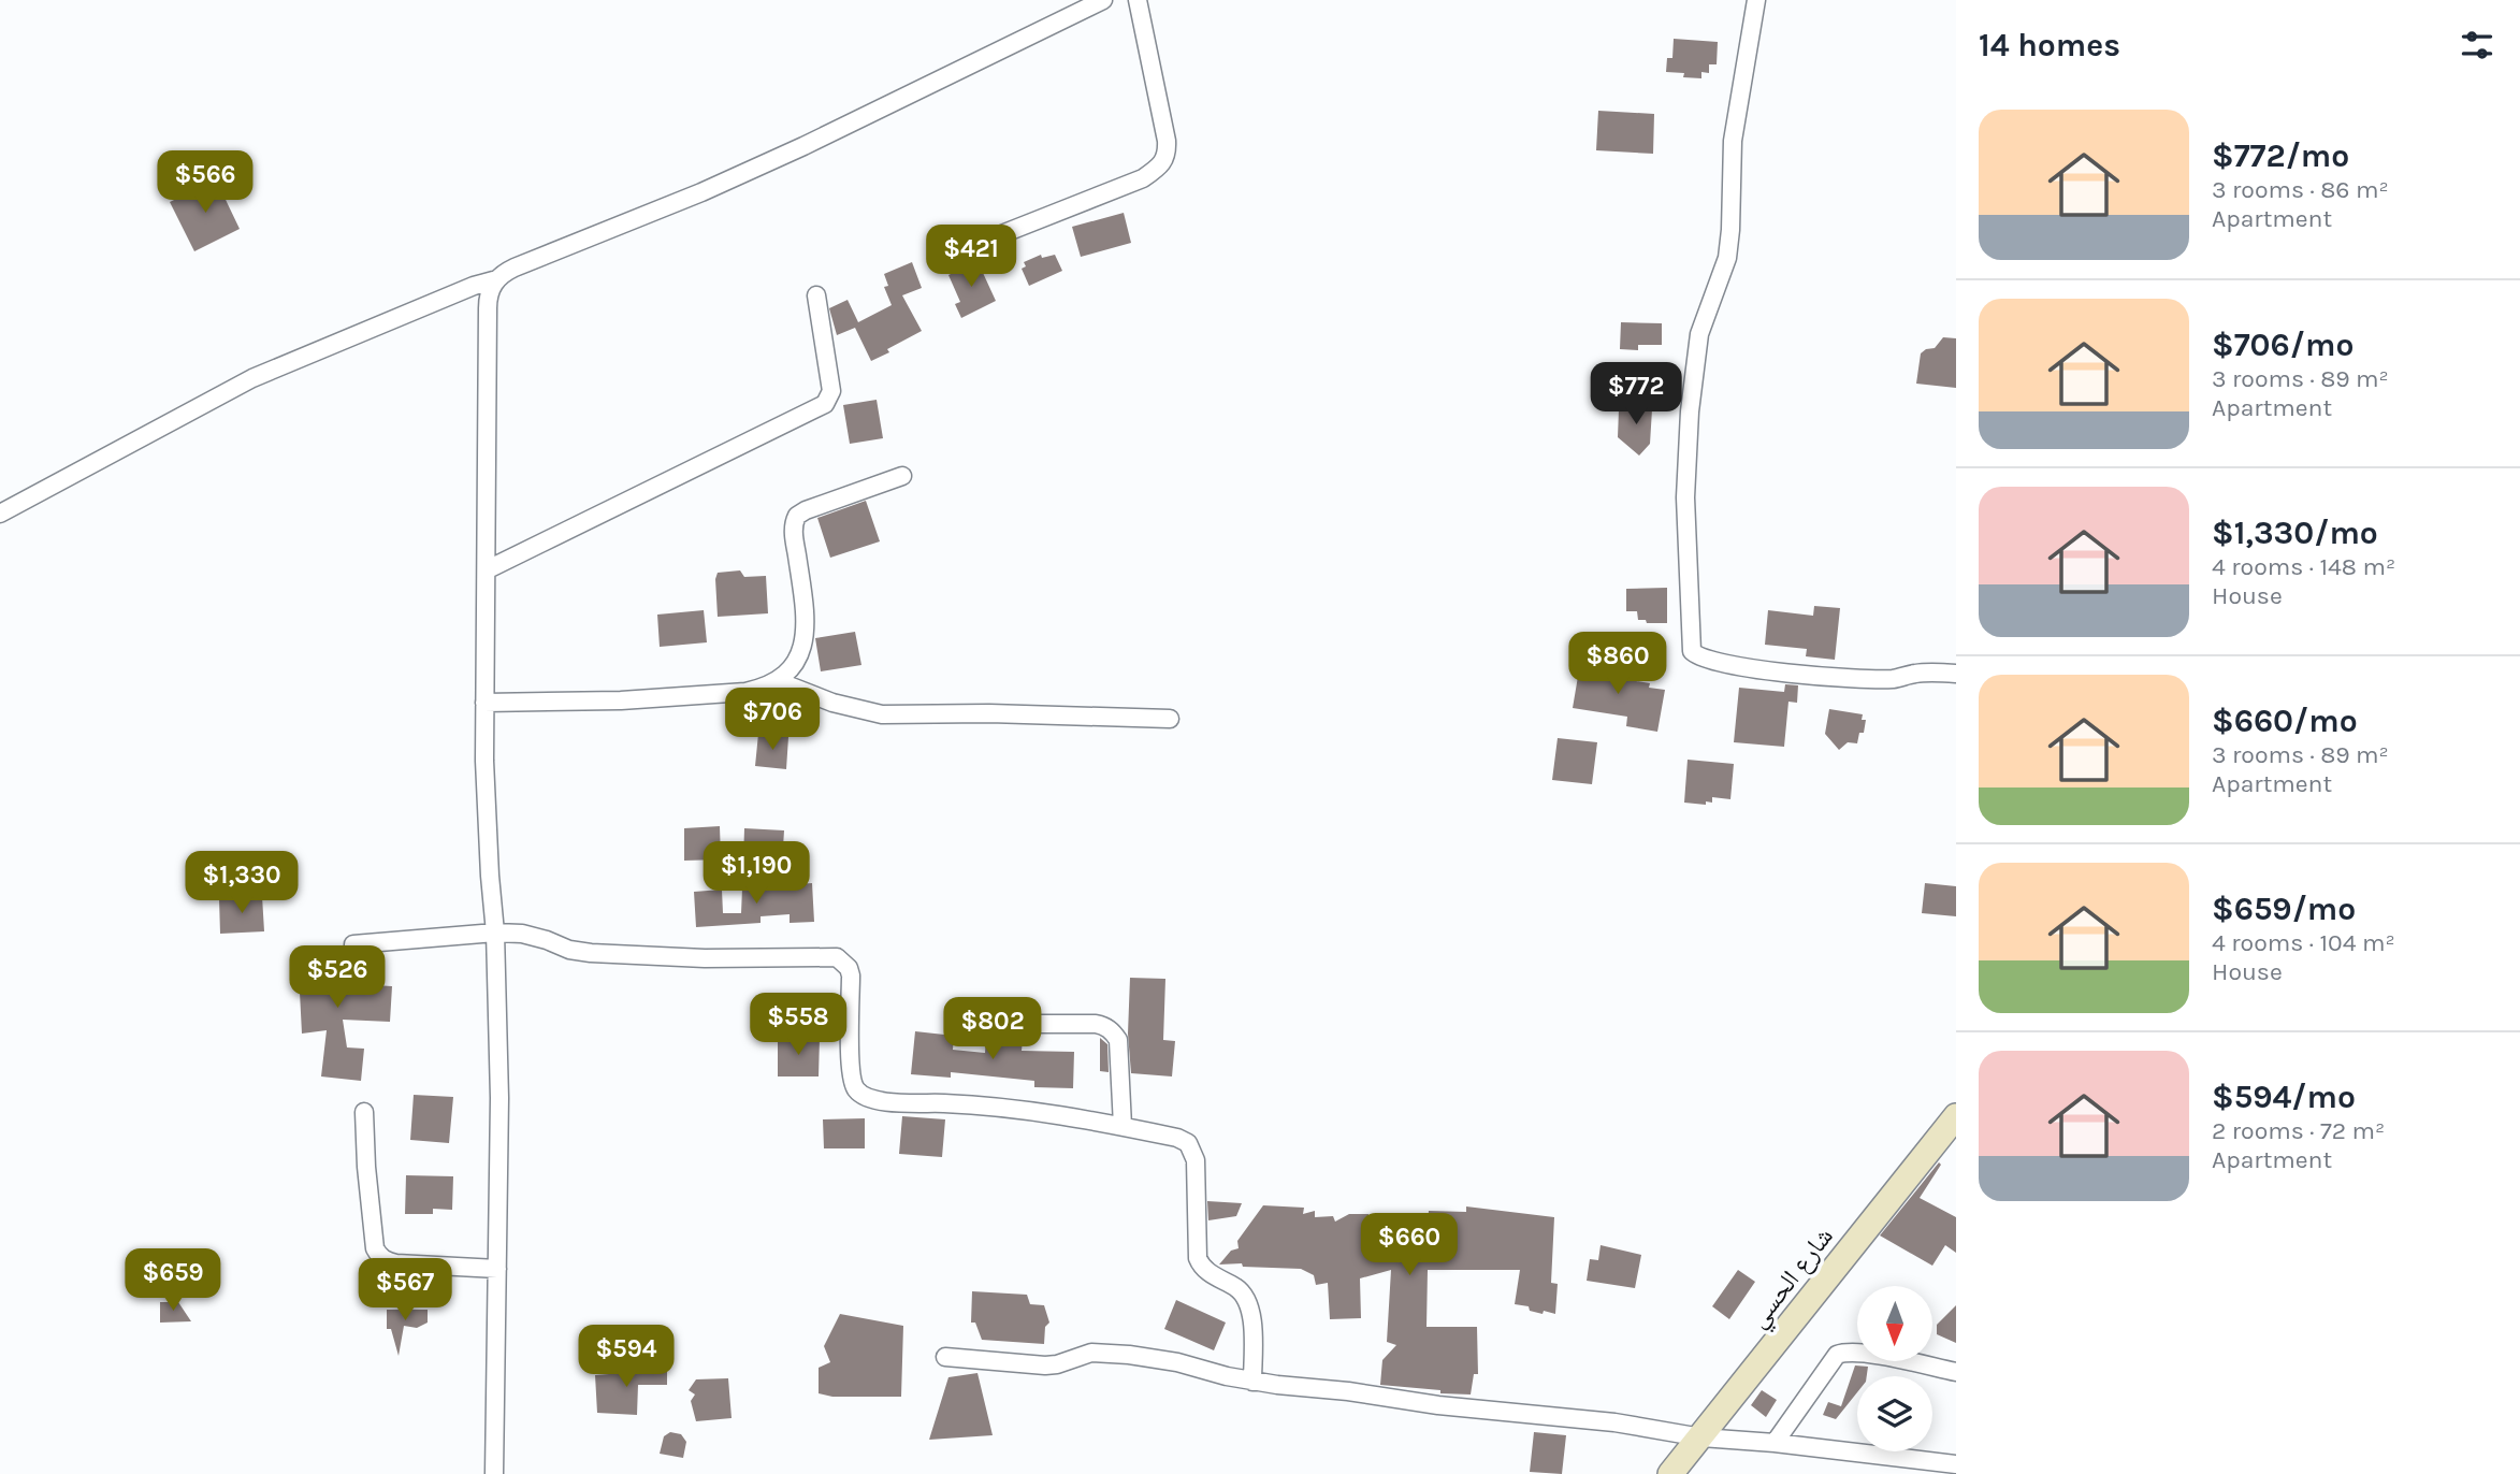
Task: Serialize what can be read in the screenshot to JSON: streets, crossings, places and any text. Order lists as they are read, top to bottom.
{
  "streets": {
    "street": ["شارع الحسي"]
  },
  "north": "bottom",
  "page": {
    "heading": "14 homes",
    "list": [
      {
        "name": "$772/mo",
        "note": "3 rooms · 86 m² · Apartment"
      },
      {
        "name": "$706/mo",
        "note": "3 rooms · 89 m² · Apartment"
      },
      {
        "name": "$1,330/mo",
        "note": "4 rooms · 148 m² · House"
      },
      {
        "name": "$660/mo",
        "note": "3 rooms · 89 m² · Apartment"
      },
      {
        "name": "$659/mo",
        "note": "4 rooms · 104 m² · House"
      },
      {
        "name": "$594/mo",
        "note": "2 rooms · 72 m² · Apartment"
      }
    ],
    "price": [
      "$566",
      "$421",
      "$772",
      "$860",
      "$706",
      "$1,190",
      "$1,330",
      "$526",
      "$558",
      "$802",
      "$660",
      "$659",
      "$567",
      "$594"
    ]
  }
}
